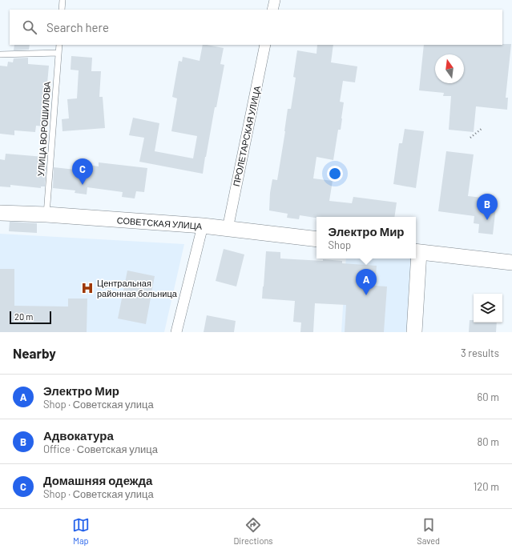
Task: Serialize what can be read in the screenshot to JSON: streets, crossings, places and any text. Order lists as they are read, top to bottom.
{
  "streets": {
    "street": ["ПРОЛЕТАРСКАЯ УЛИЦА", "СОВЕТСКАЯ УЛИЦА"],
    "lane": ["УЛИЦА ВОРОШИЛОВА"]
  },
  "crossings": [
    ["УЛИЦА ВОРОШИЛОВА", "СОВЕТСКАЯ УЛИЦА"],
    ["ПРОЛЕТАРСКАЯ УЛИЦА", "СОВЕТСКАЯ УЛИЦА"]
  ],
  "places": {
    "hospital": ["Центральная районная больница"]
  },
  "scale_bar": "20 m",
  "north": "top",
  "page": {
    "search": "Search here",
    "pins": ["C", "B", "A"],
    "popup": ["Электро Мир", "Shop"],
    "scale": "20 m",
    "heading": ["Nearby", "3 results"],
    "list": [
      {
        "mark": "A",
        "name": "Электро Мир",
        "note": "Shop · Советская улица",
        "value": "60 m"
      },
      {
        "mark": "B",
        "name": "Адвокатура",
        "note": "Office · Советская улица",
        "value": "80 m"
      },
      {
        "mark": "C",
        "name": "Домашняя одежда",
        "note": "Shop · Советская улица",
        "value": "120 m"
      }
    ],
    "nav": ["Map", "Directions", "Saved"]
  }
}
